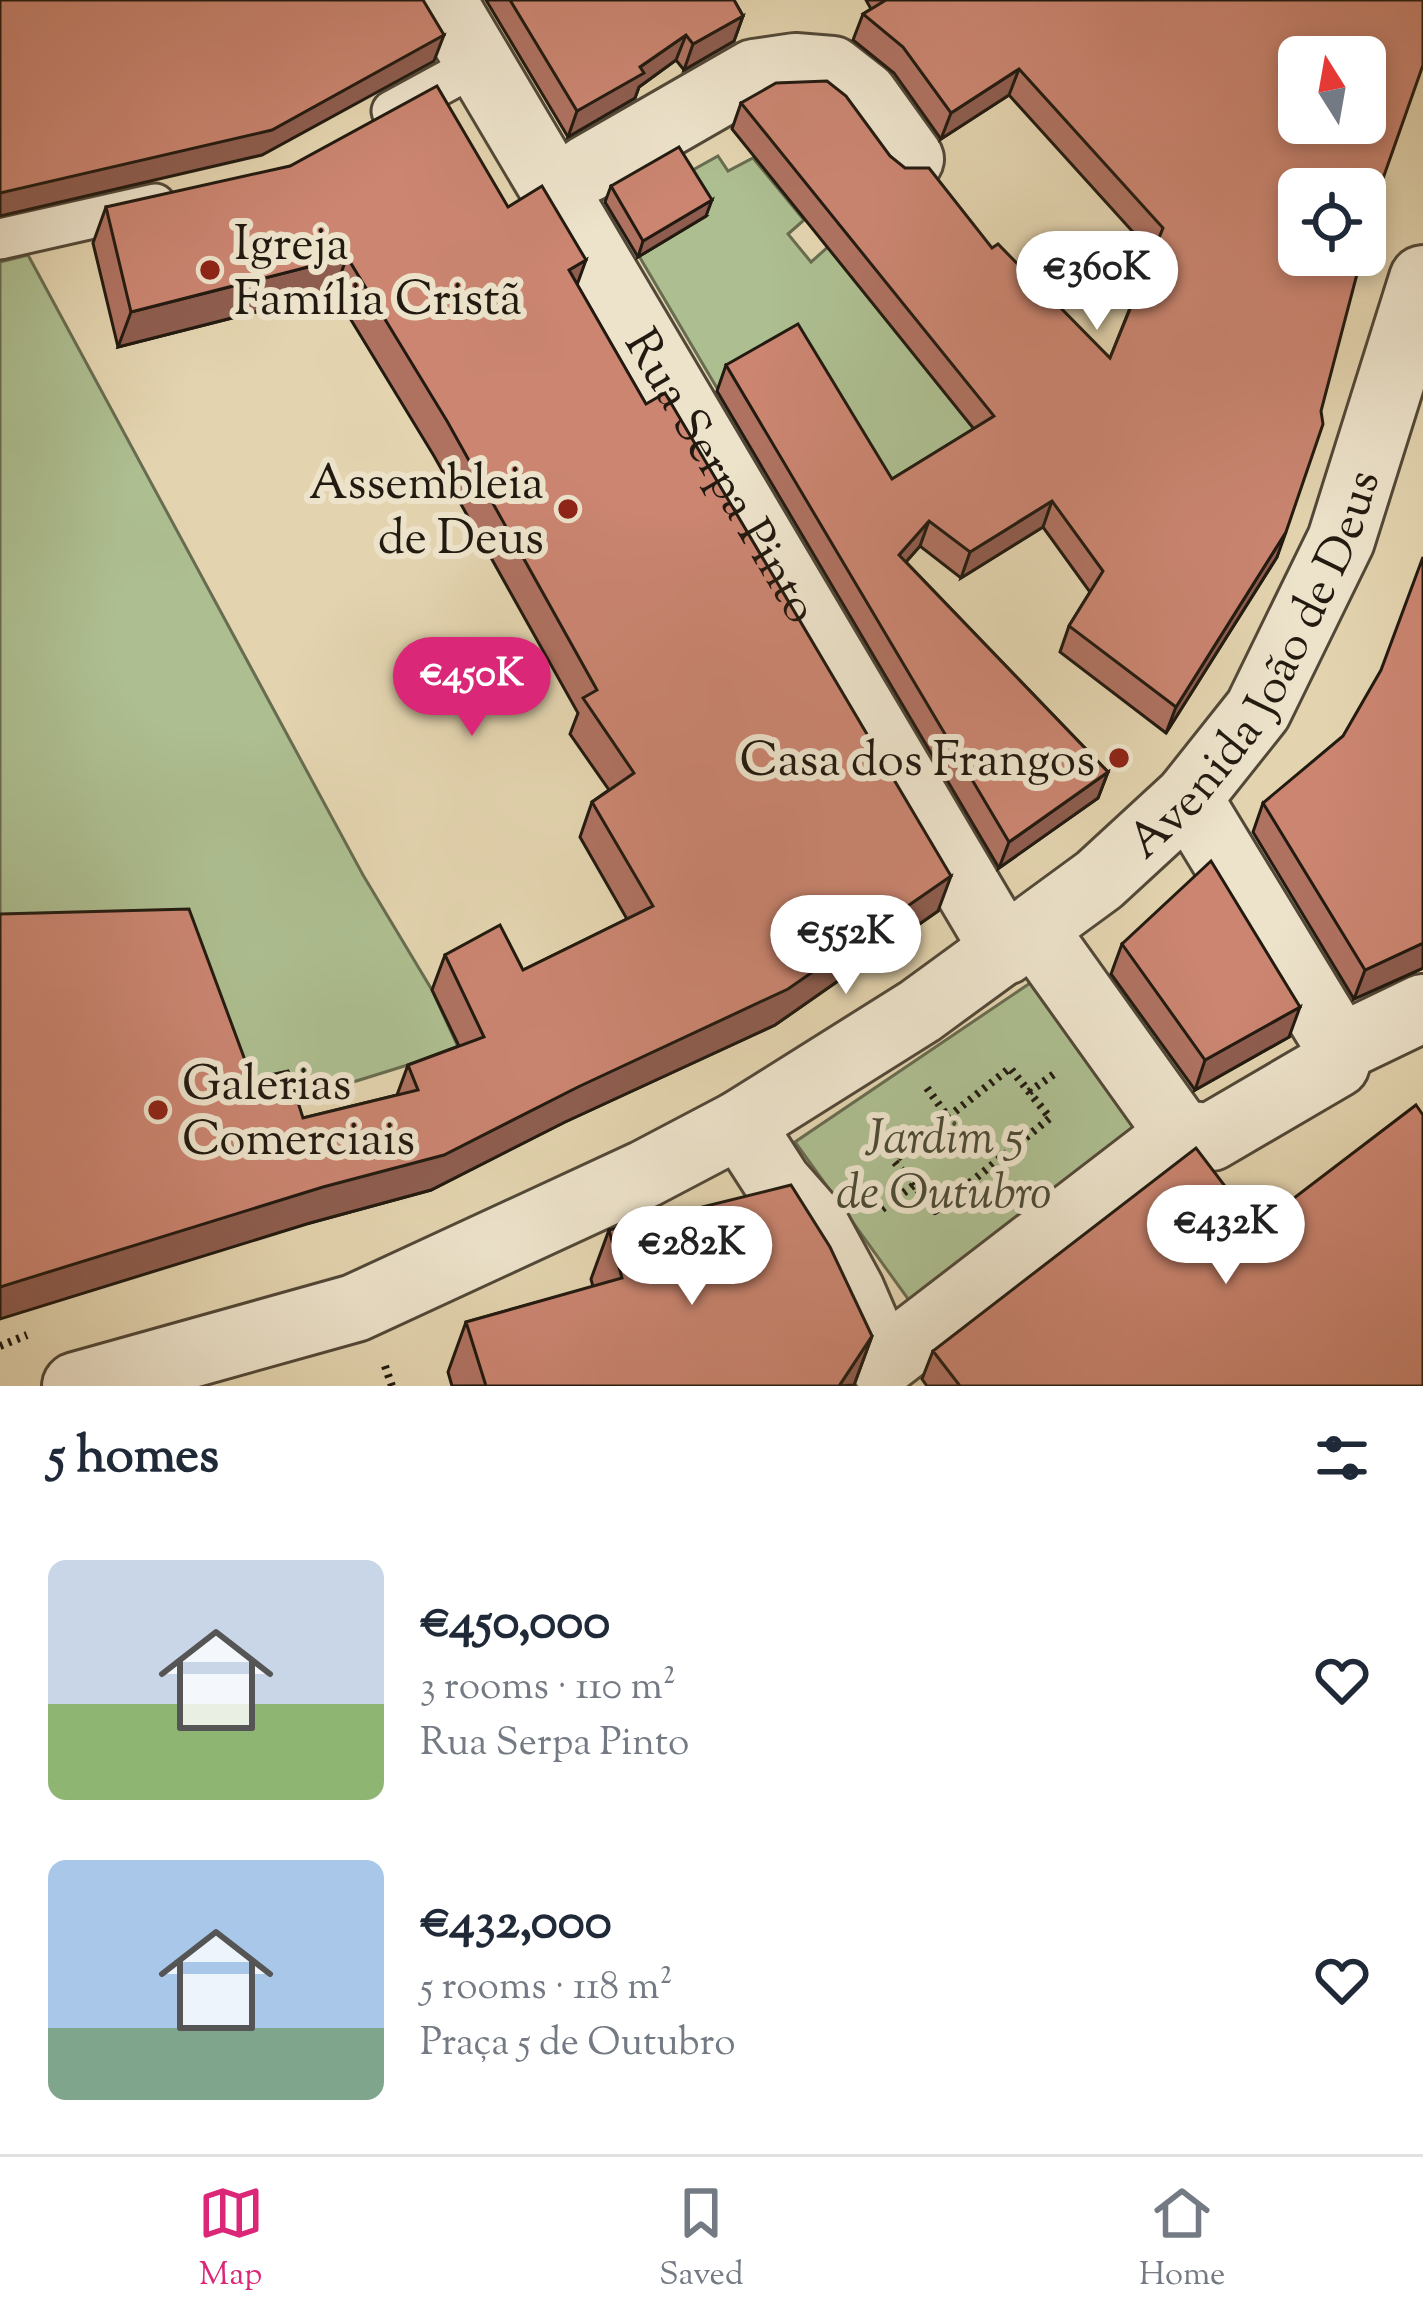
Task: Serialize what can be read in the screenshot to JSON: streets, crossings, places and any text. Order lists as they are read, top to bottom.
{
  "streets": {
    "street": ["Rua Serpa Pinto", "Avenida João de Deus"]
  },
  "crossings": [
    ["Rua Serpa Pinto", "Avenida João de Deus"]
  ],
  "parks": ["Jardim 5 de Outubro"],
  "places": [
    "Igreja Família Cristã",
    "Assembleia de Deus",
    "Casa dos Frangos",
    "Galerias Comerciais"
  ],
  "north": "top",
  "page": {
    "price": [
      "€360K",
      "€450K",
      "€552K",
      "€432K",
      "€282K"
    ],
    "heading": "5 homes",
    "list": [
      {
        "name": "€450,000",
        "note": "3 rooms · 110 m² · Rua Serpa Pinto"
      },
      {
        "name": "€432,000",
        "note": "5 rooms · 118 m² · Praça 5 de Outubro"
      }
    ],
    "tabs": ["Map", "Saved", "Home"]
  }
}
